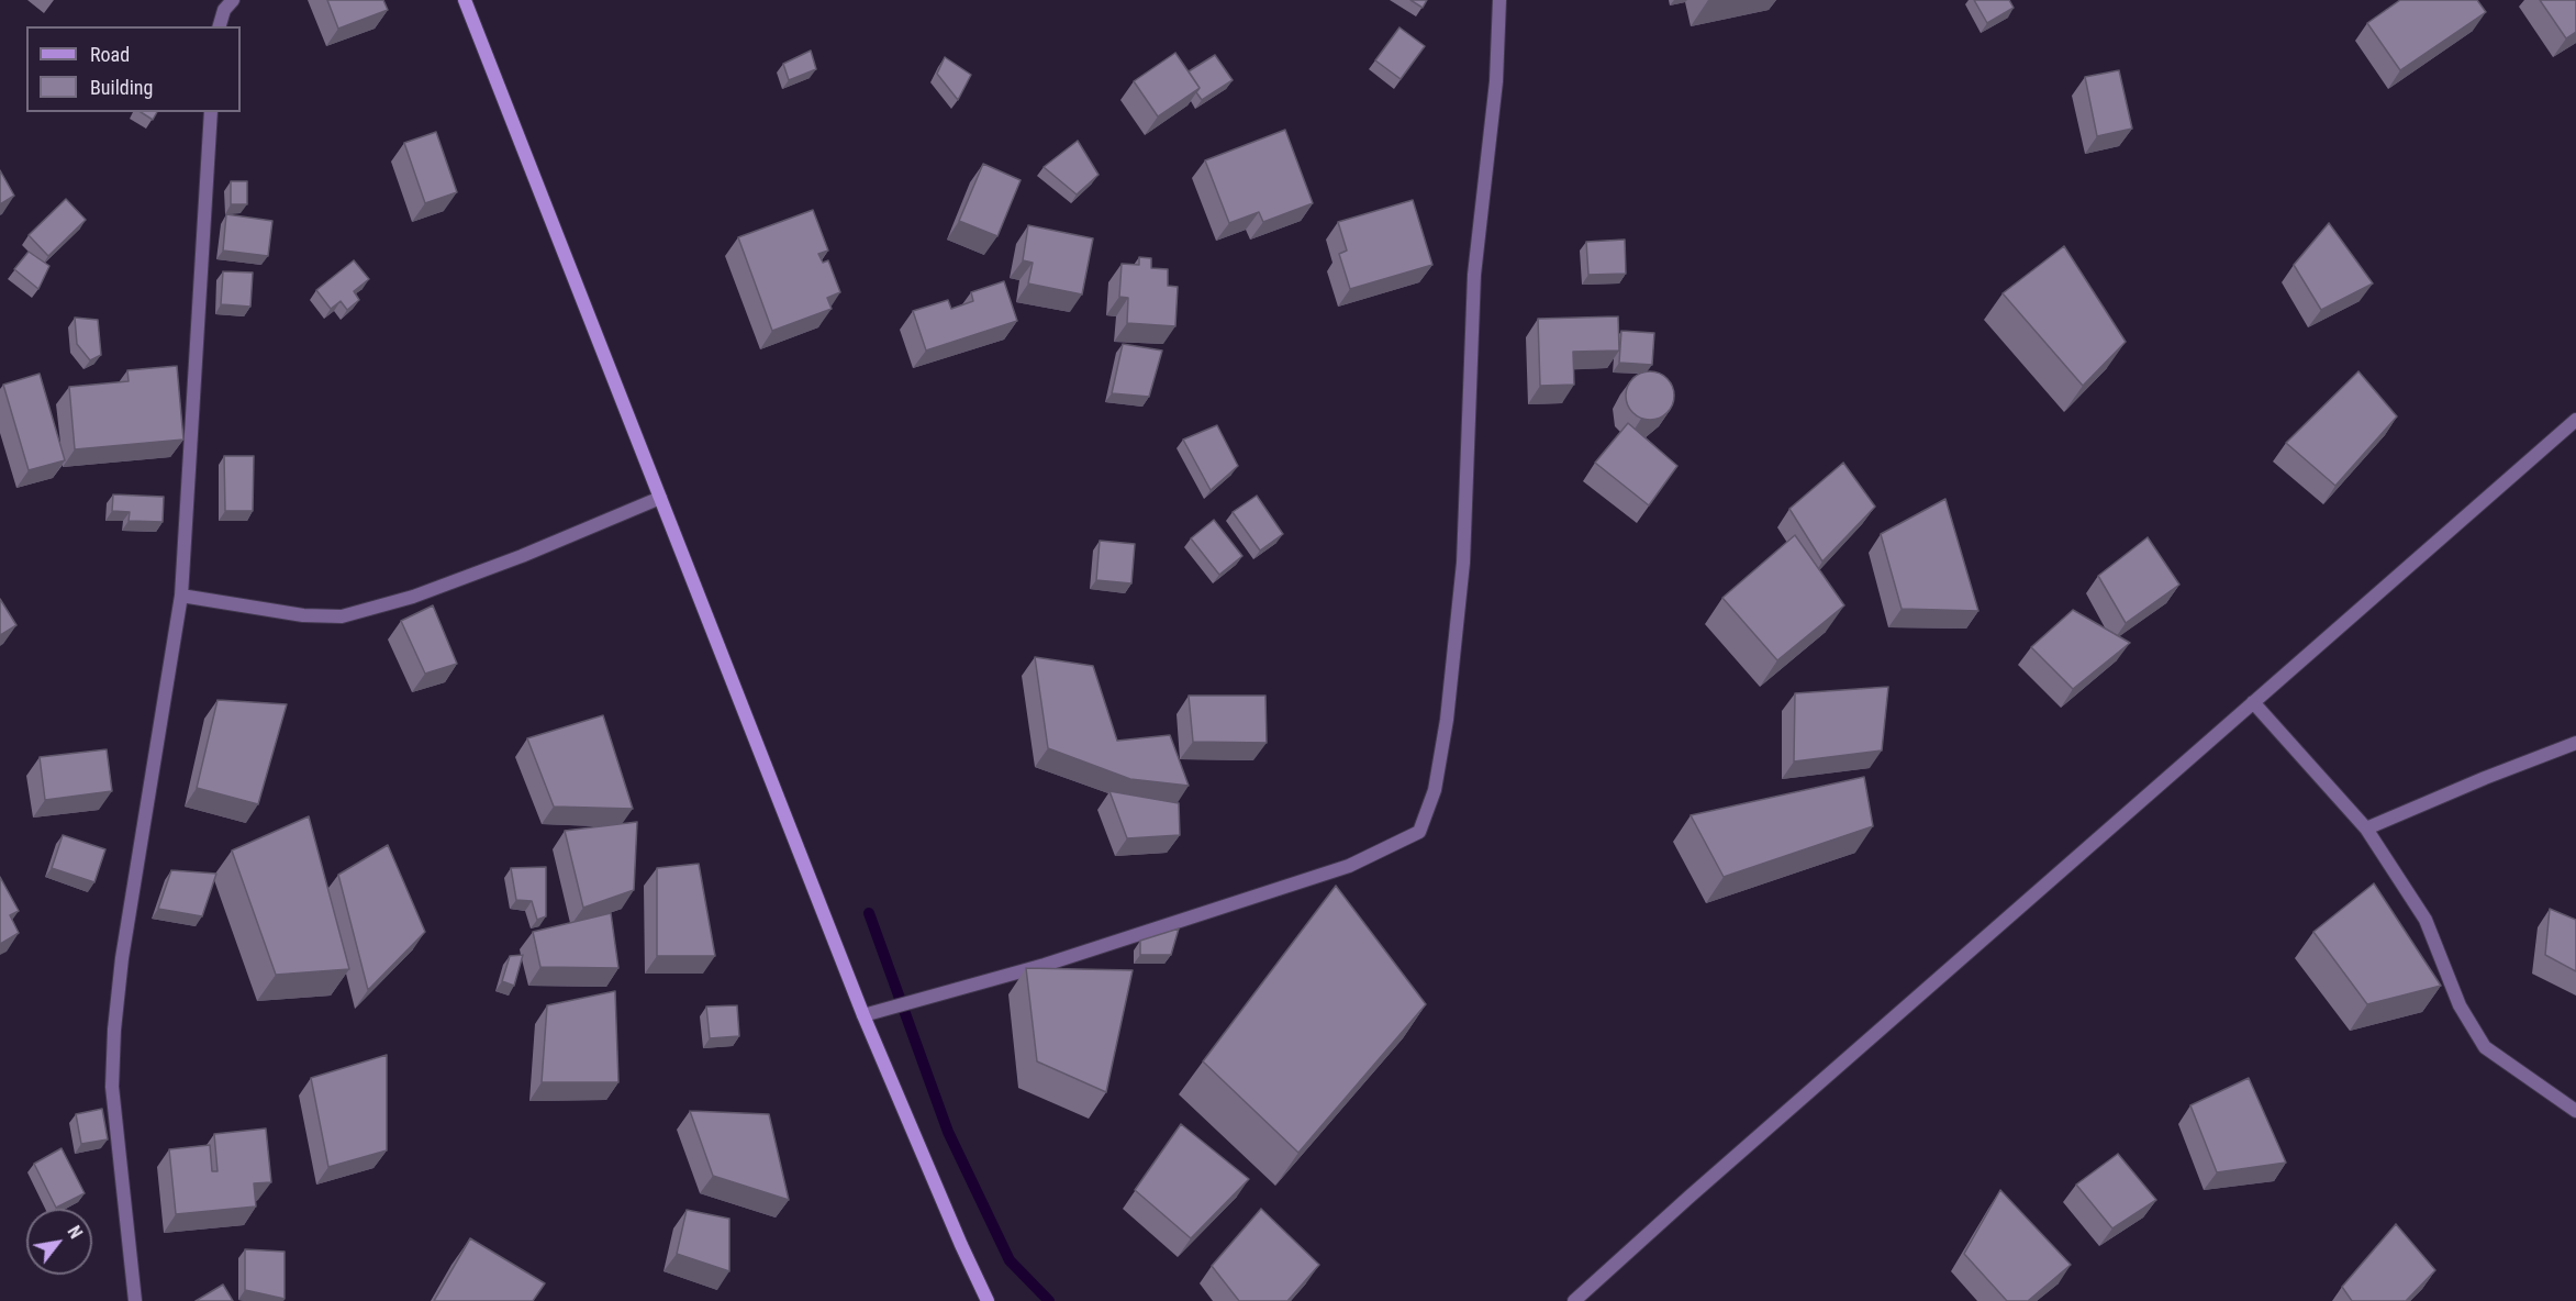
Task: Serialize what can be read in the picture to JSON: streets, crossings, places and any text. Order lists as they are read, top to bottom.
{
  "legend": ["Road", "Building"],
  "north": "top right"
}
